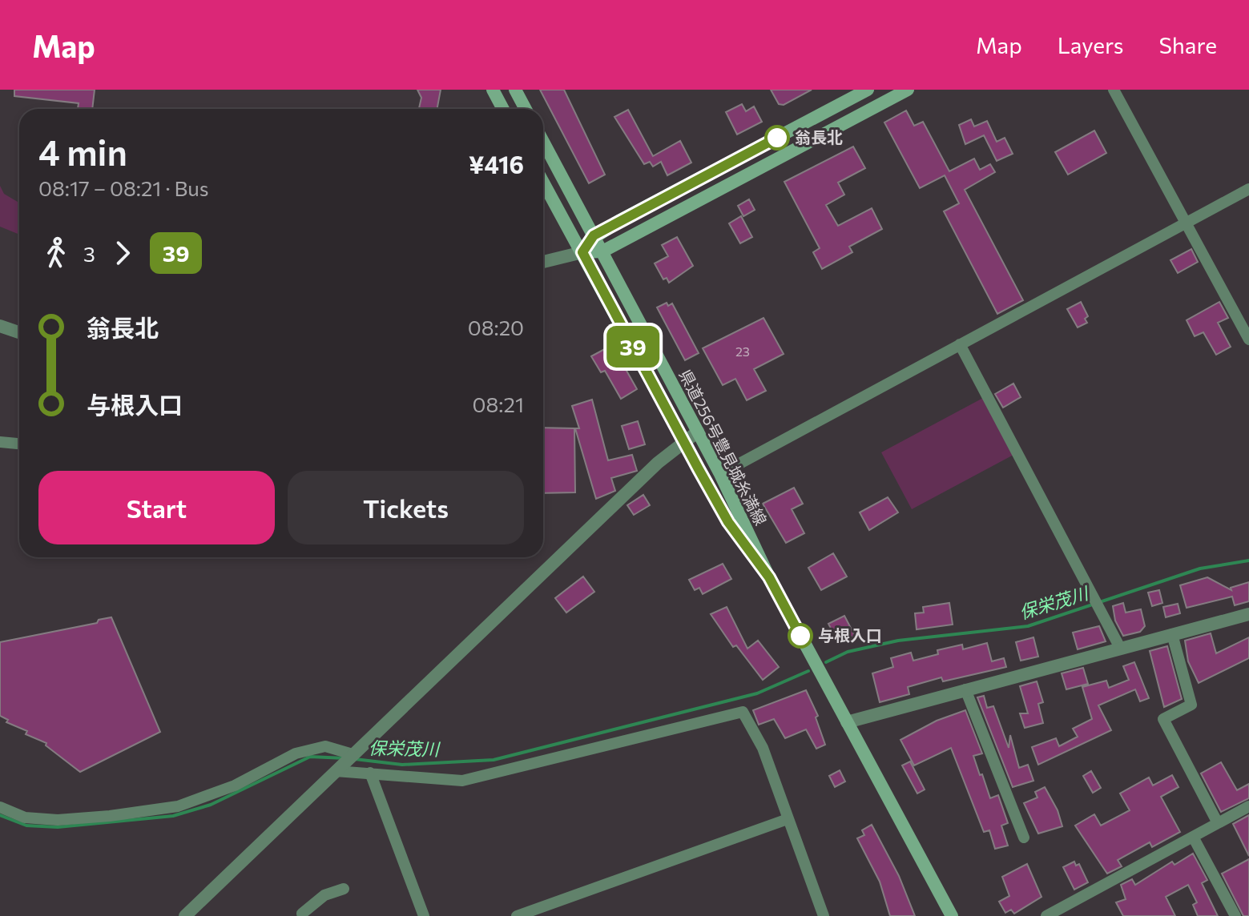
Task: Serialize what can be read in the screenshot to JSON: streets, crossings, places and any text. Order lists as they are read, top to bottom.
{
  "streets": {
    "main road": ["県道256号豊見城糸満線"]
  },
  "water": ["保栄茂川"],
  "places": ["翁長北", "与根入口"],
  "lines": ["bus line 39"],
  "house_numbers": ["23"],
  "page": {
    "header": "Map",
    "nav": ["Map", "Layers", "Share"],
    "on_map": "39",
    "heading": ["4 min", "08:17 – 08:21 · Bus", "¥416"],
    "legs": ["3", "39"],
    "list": [
      {
        "name": "翁長北",
        "value": "08:20"
      },
      {
        "name": "与根入口",
        "value": "08:21"
      }
    ],
    "buttons": ["Start", "Tickets"]
  }
}
